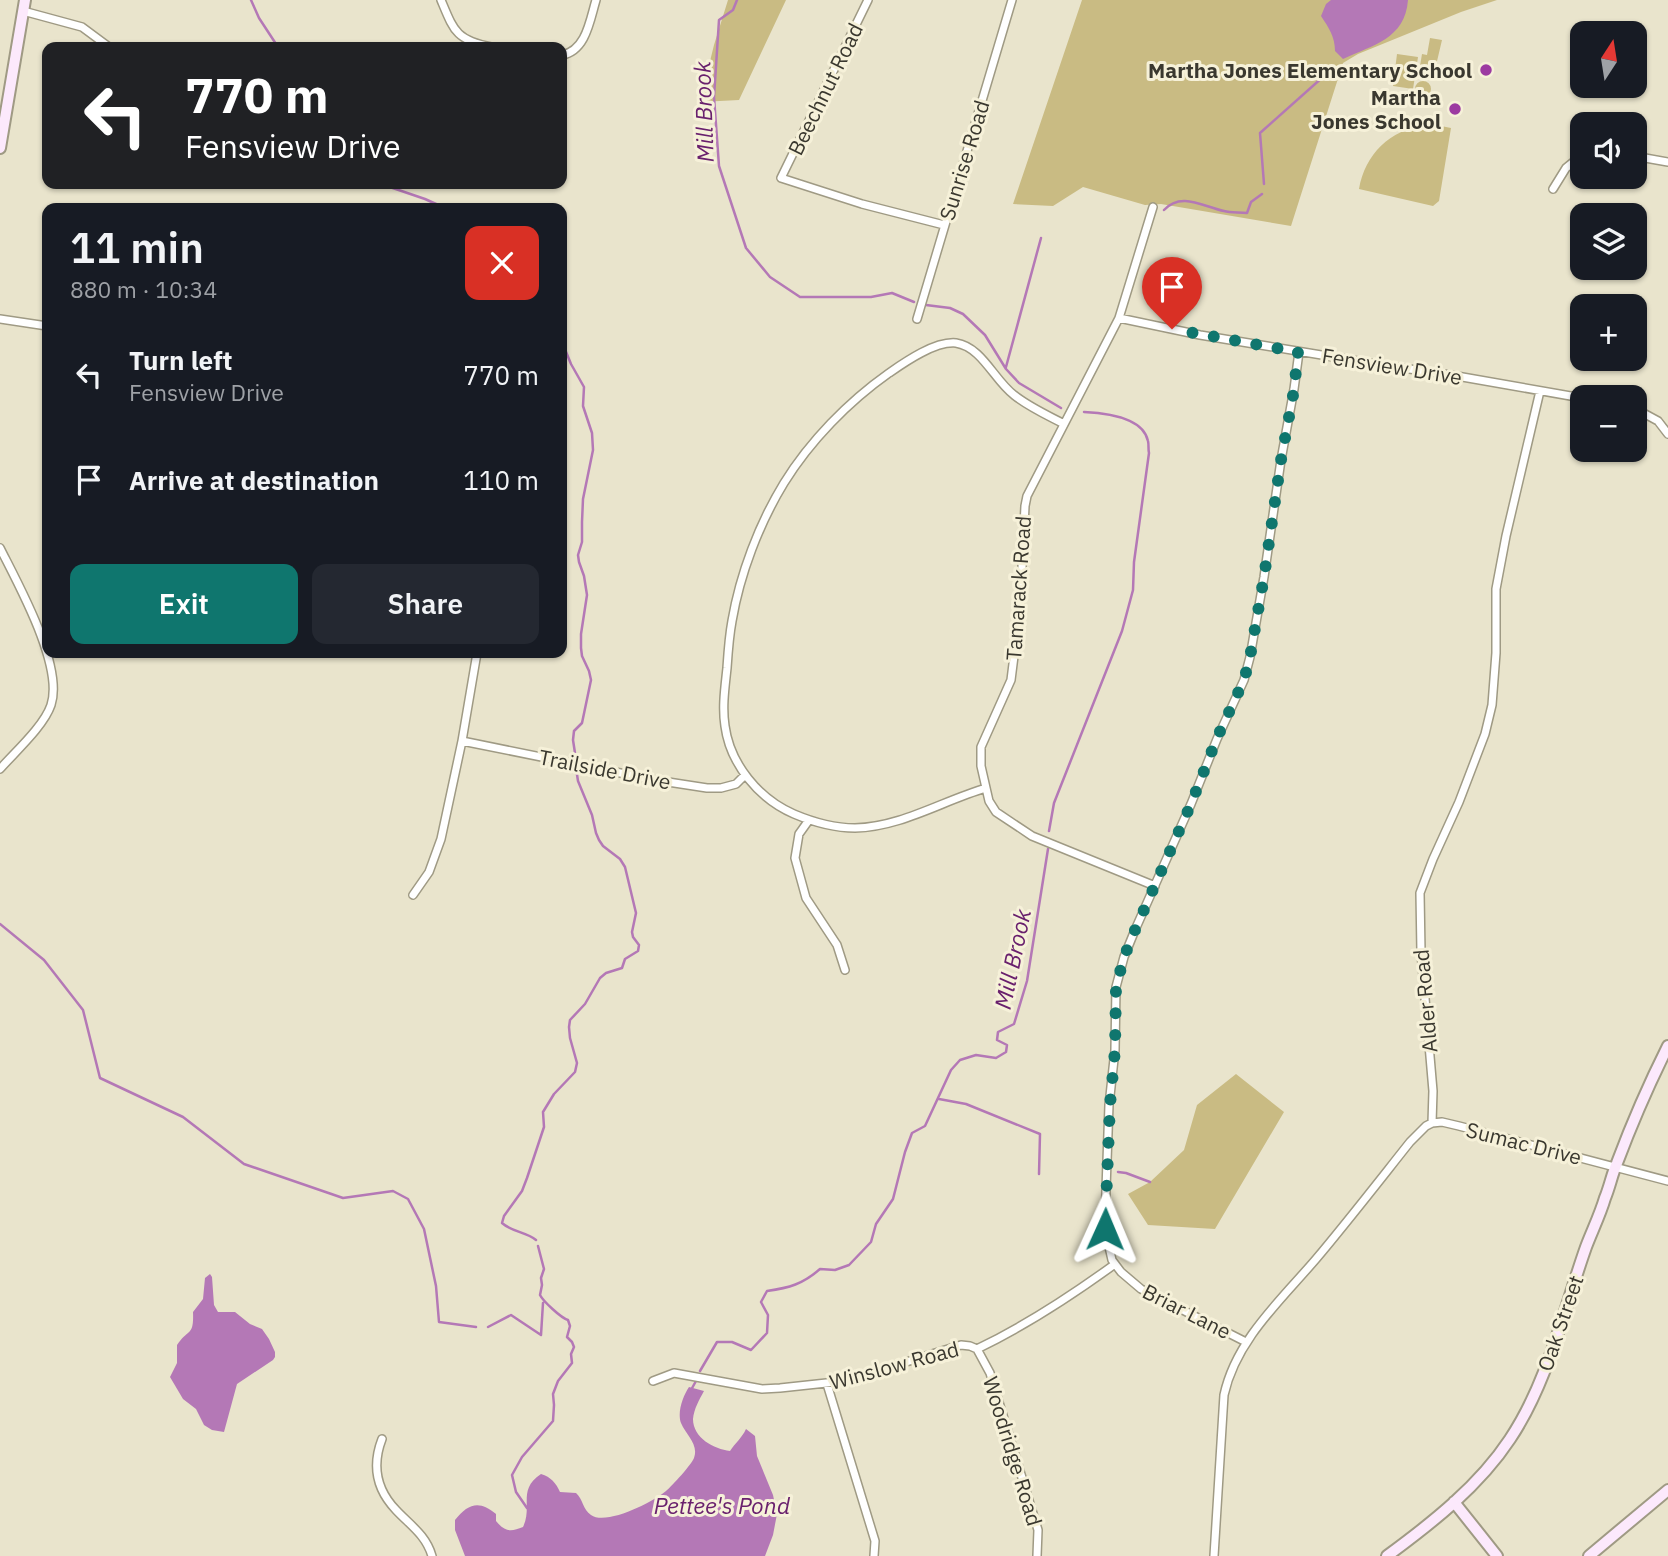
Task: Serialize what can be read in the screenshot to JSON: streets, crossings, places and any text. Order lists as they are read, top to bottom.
{
  "streets": {
    "street": [
      "Beechnut Road",
      "Sunrise Road",
      "Fensview Drive",
      "Tamarack Road",
      "Trailside Drive",
      "Alder Road",
      "Sumac Drive",
      "Briar Lane",
      "Oak Street",
      "Winslow Road",
      "Woodridge Road"
    ]
  },
  "crossings": [
    ["Beechnut Road", "Sunrise Road"],
    ["Fensview Drive", "Tamarack Road"],
    ["Fensview Drive", "Alder Road"],
    ["Fensview Drive", "Briar Lane"],
    ["Tamarack Road", "Briar Lane"],
    ["Alder Road", "Sumac Drive"],
    ["Sumac Drive", "Oak Street"],
    ["Briar Lane", "Winslow Road"],
    ["Winslow Road", "Woodridge Road"]
  ],
  "water": ["Mill Brook", "Pettee's Pond"],
  "places": ["Martha Jones Elementary School", "Martha Jones School"],
  "north": "top",
  "page": {
    "map_buttons": ["+", "−"],
    "turn": ["770 m", "Fensview Drive"],
    "heading": ["11 min", "880 m · 10:34"],
    "list": [
      {
        "name": "Turn left",
        "note": "Fensview Drive",
        "value": "770 m"
      },
      {
        "name": "Arrive at destination",
        "value": "110 m"
      }
    ],
    "buttons": ["Exit", "Share"]
  }
}
